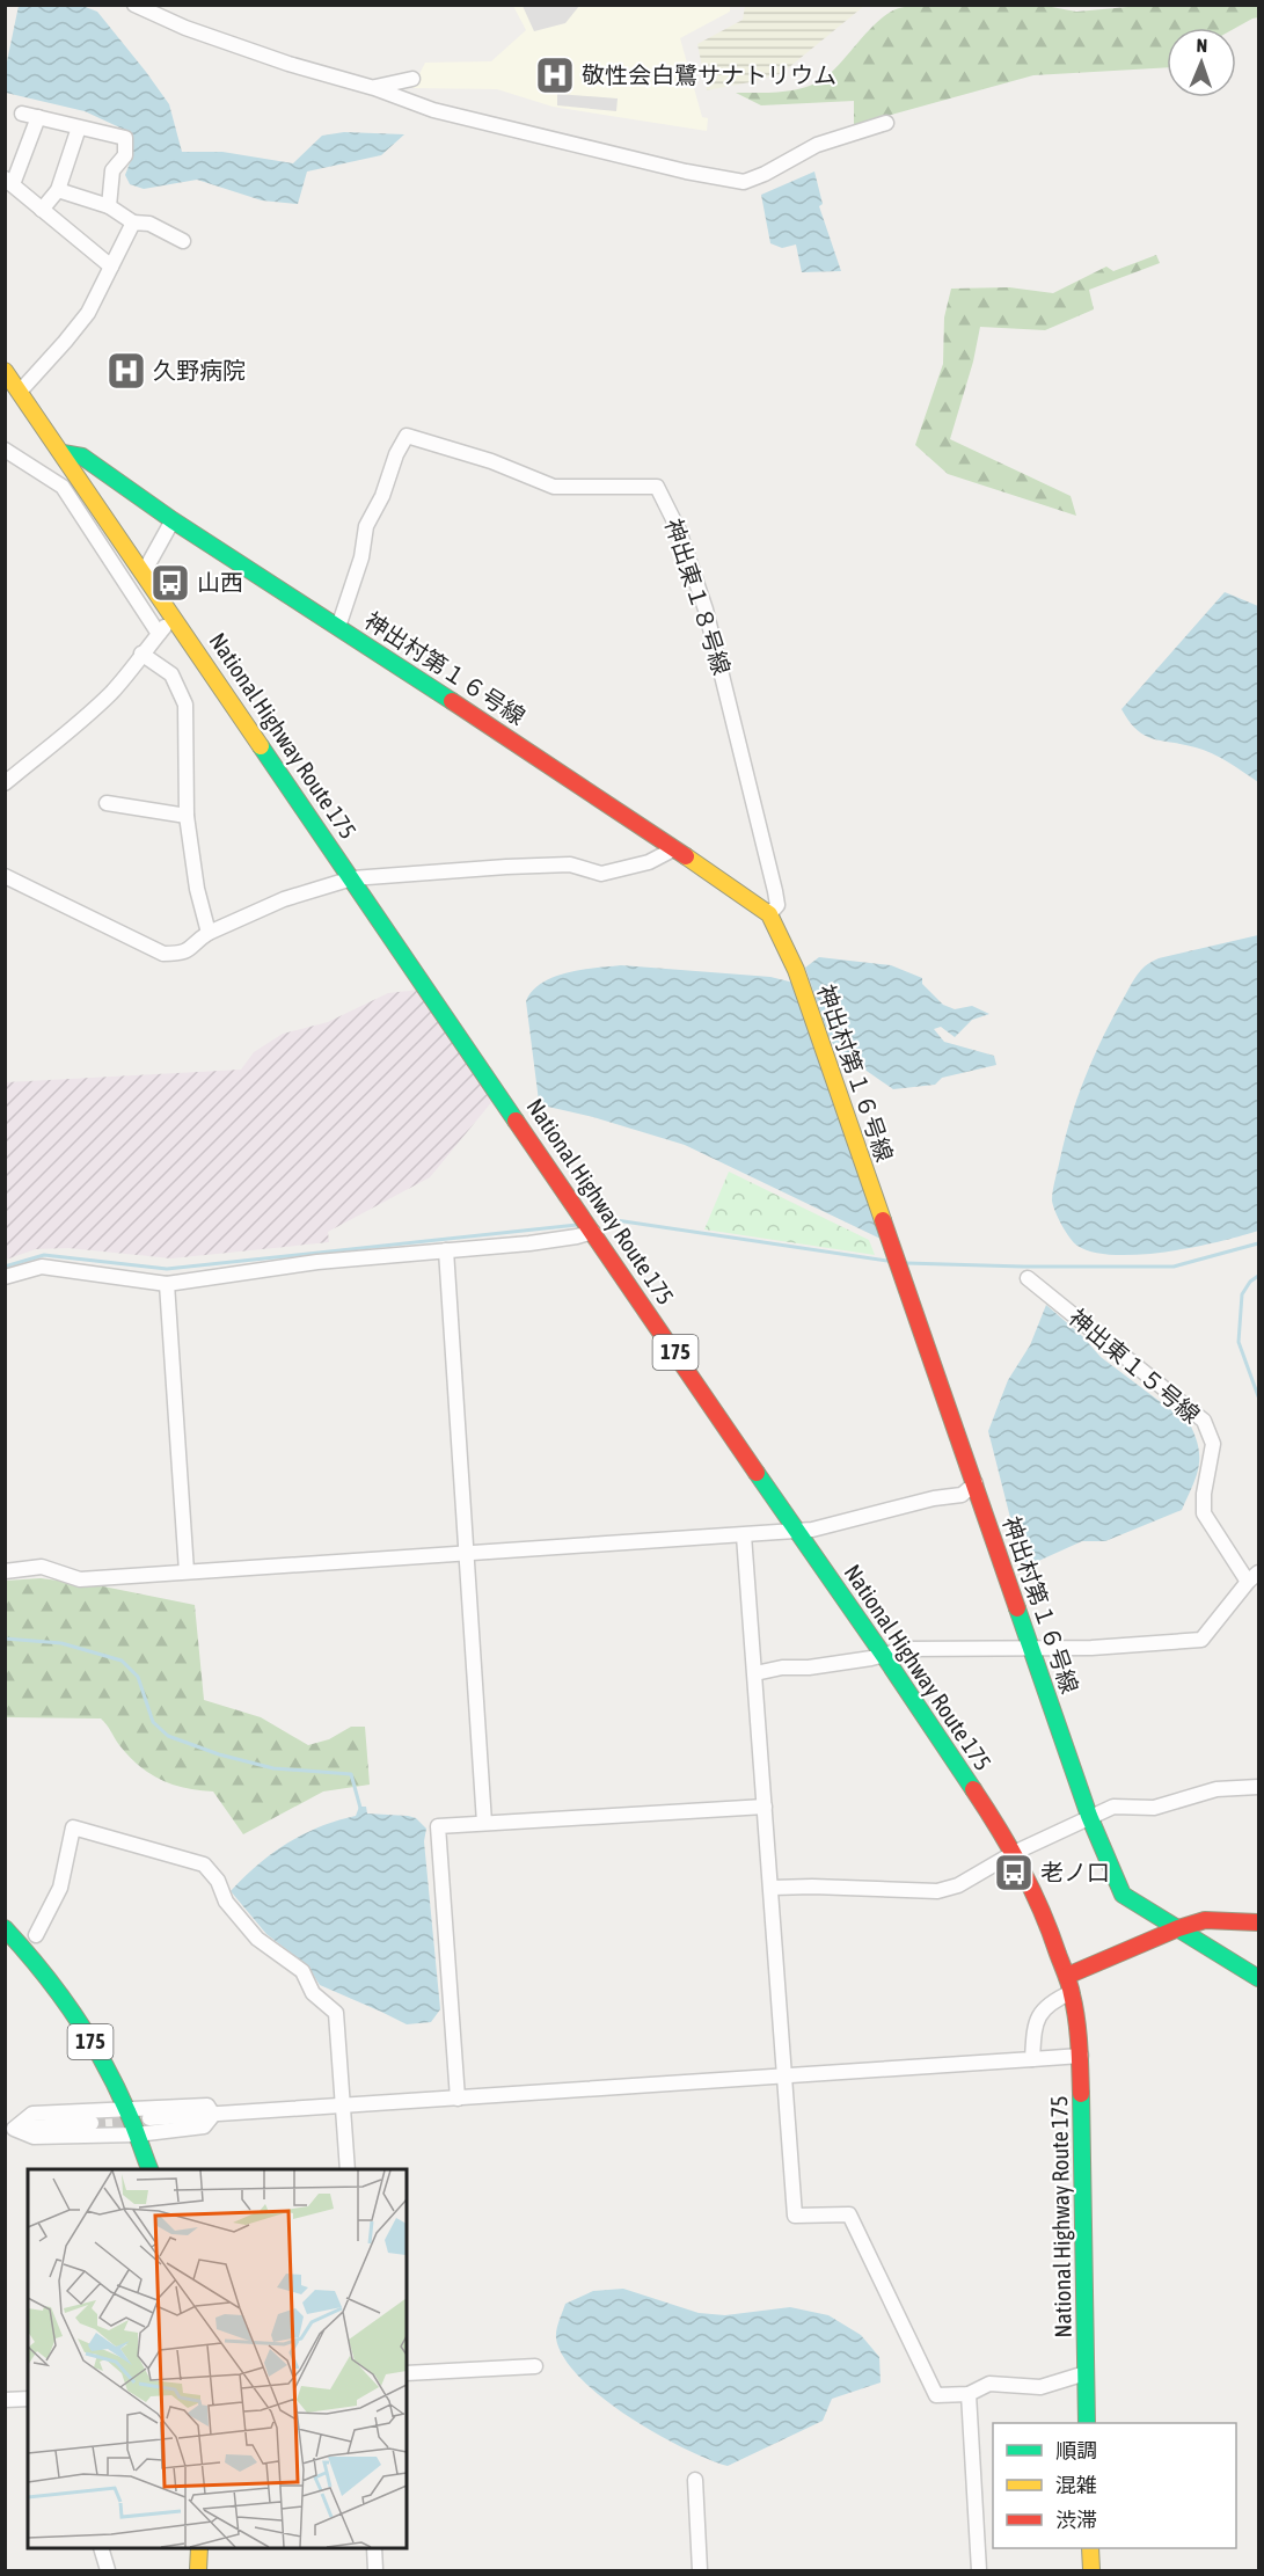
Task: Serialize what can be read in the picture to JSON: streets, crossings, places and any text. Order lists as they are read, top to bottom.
{
  "streets": {
    "main road": ["神出村第１６号線", "National Highway Route 175", "175"],
    "street": ["神出東１８号線", "神出東１５号線"]
  },
  "crossings": [
    ["神出東１８号線", "神出村第１６号線"],
    ["神出村第１６号線", "National Highway Route 175"]
  ],
  "places": {
    "hospital": ["敬性会白鷺サナトリウム", "久野病院"],
    "bus stop": ["山西", "老ノ口"]
  },
  "legend": ["順調", "混雑", "渋滞"],
  "north": "top"
}
